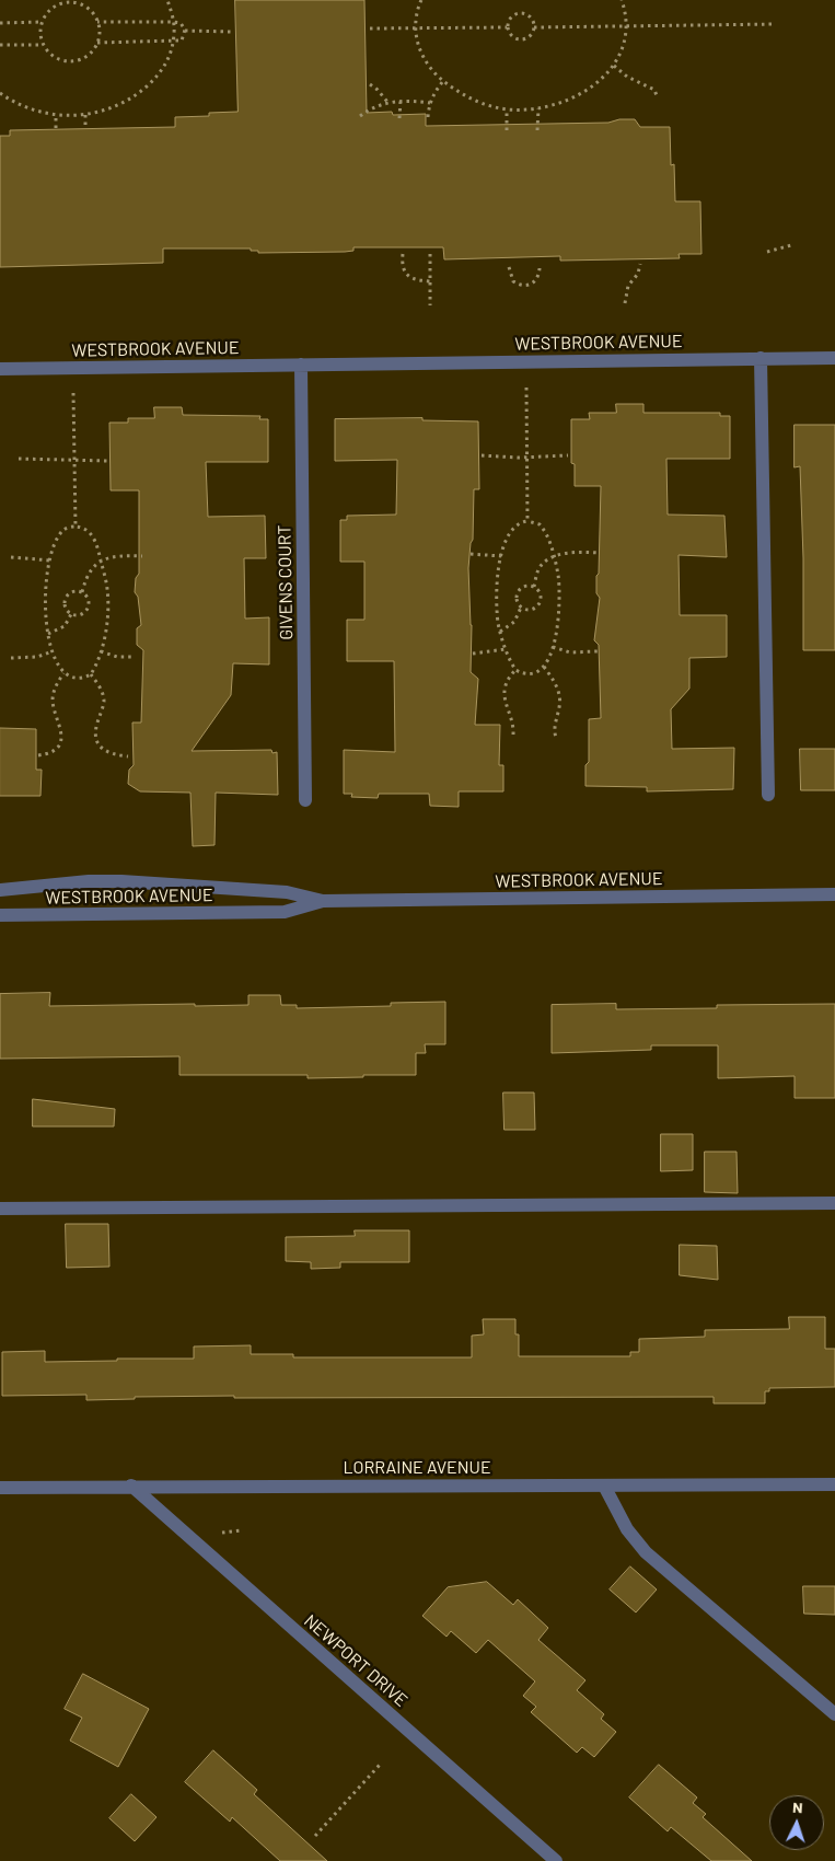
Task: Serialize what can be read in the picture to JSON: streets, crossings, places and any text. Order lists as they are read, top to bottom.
{
  "streets": {
    "street": [
      "WESTBROOK AVENUE",
      "GIVENS COURT",
      "LORRAINE AVENUE",
      "NEWPORT DRIVE"
    ]
  },
  "crossings": [
    ["WESTBROOK AVENUE", "GIVENS COURT"],
    ["LORRAINE AVENUE", "NEWPORT DRIVE"]
  ],
  "north": "top"
}
